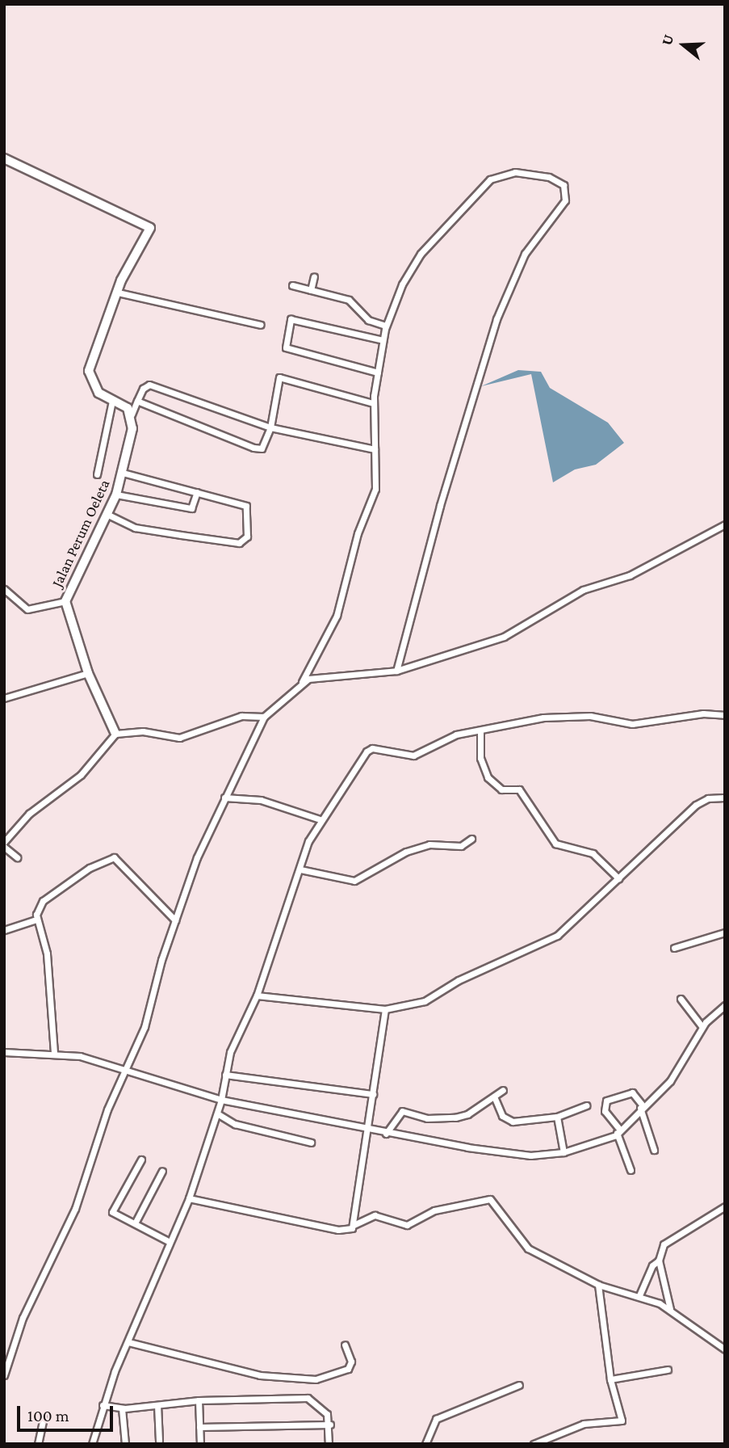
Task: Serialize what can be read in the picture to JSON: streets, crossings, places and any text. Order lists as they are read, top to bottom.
{
  "streets": {
    "street": ["Jalan Perum Oeleta"]
  },
  "scale_bar": "100 m",
  "north": "left"
}
